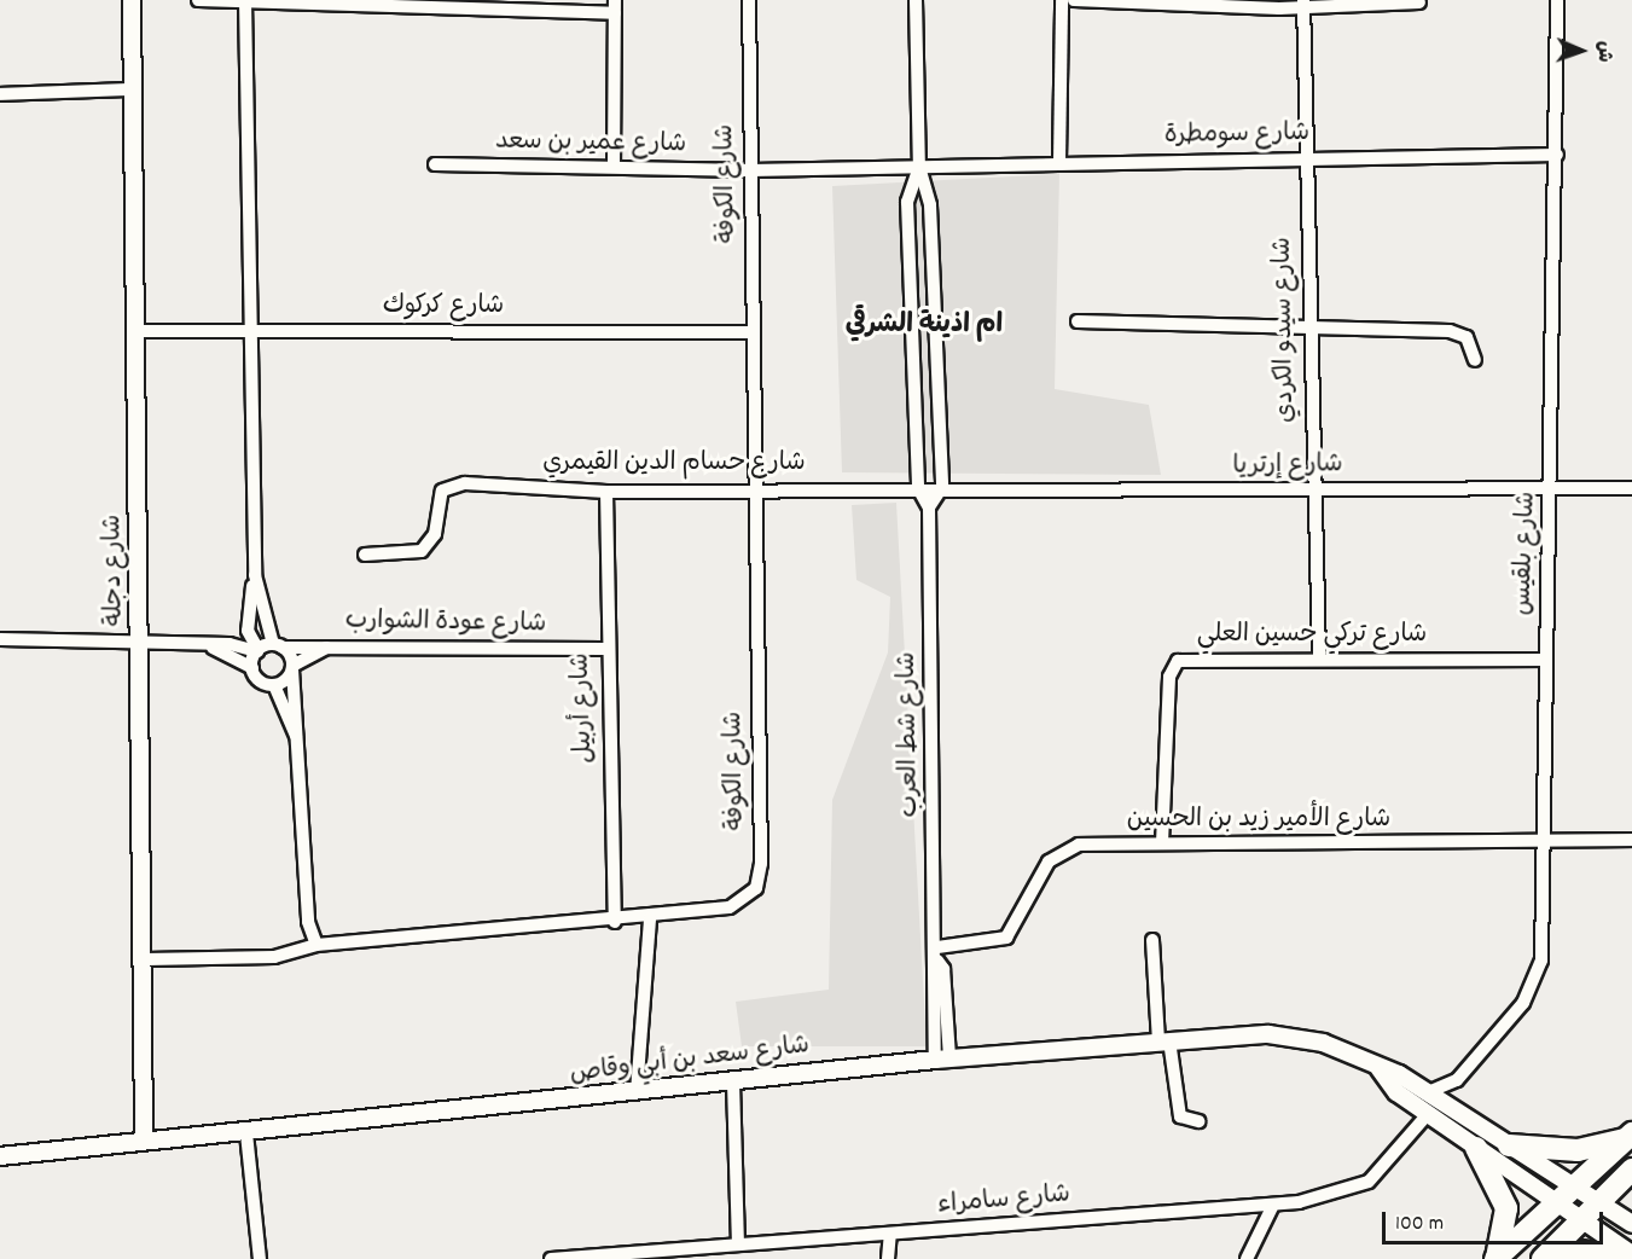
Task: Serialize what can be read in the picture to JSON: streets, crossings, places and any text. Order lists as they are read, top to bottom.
{
  "streets": {
    "street": [
      "شارع سومطرة",
      "شارع عمير بن سعد",
      "شارع الكوفة",
      "شارع كركوك",
      "شارع سيدو الكردي",
      "شارع حسام الدين القيمري",
      "شارع إرتريا",
      "شارع بلقيس",
      "شارع دجلة",
      "شارع عودة الشوارب",
      "شارع تركي حسين العلي",
      "شارع أربيل",
      "شارع شط العرب",
      "شارع الأمير زيد بن الحسين",
      "شارع سعد بن أبي وقاص",
      "شارع سامراء"
    ]
  },
  "crossings": [
    ["شارع سومطرة", "شارع عمير بن سعد"],
    ["شارع سومطرة", "شارع سيدو الكردي"],
    ["شارع سومطرة", "شارع بلقيس"],
    ["شارع سومطرة", "شارع شط العرب"],
    ["شارع عمير بن سعد", "شارع الكوفة"],
    ["شارع عمير بن سعد", "شارع شط العرب"],
    ["شارع الكوفة", "شارع كركوك"],
    ["شارع الكوفة", "شارع حسام الدين القيمري"],
    ["شارع الكوفة", "شارع دجلة"],
    ["شارع الكوفة", "شارع أربيل"],
    ["شارع كركوك", "شارع دجلة"],
    ["شارع سيدو الكردي", "شارع إرتريا"],
    ["شارع سيدو الكردي", "شارع تركي حسين العلي"],
    ["شارع حسام الدين القيمري", "شارع إرتريا"],
    ["شارع حسام الدين القيمري", "شارع أربيل"],
    ["شارع حسام الدين القيمري", "شارع شط العرب"],
    ["شارع إرتريا", "شارع بلقيس"],
    ["شارع إرتريا", "شارع شط العرب"],
    ["شارع بلقيس", "شارع تركي حسين العلي"],
    ["شارع بلقيس", "شارع الأمير زيد بن الحسين"],
    ["شارع بلقيس", "شارع سعد بن أبي وقاص"],
    ["شارع دجلة", "شارع سعد بن أبي وقاص"],
    ["شارع عودة الشوارب", "شارع أربيل"],
    ["شارع تركي حسين العلي", "شارع الأمير زيد بن الحسين"],
    ["شارع شط العرب", "شارع الأمير زيد بن الحسين"],
    ["شارع شط العرب", "شارع سعد بن أبي وقاص"],
    ["شارع سعد بن أبي وقاص", "شارع سامراء"]
  ],
  "districts": ["ام اذينة الشرقي"],
  "scale_bar": "100 m",
  "north": "right"
}
